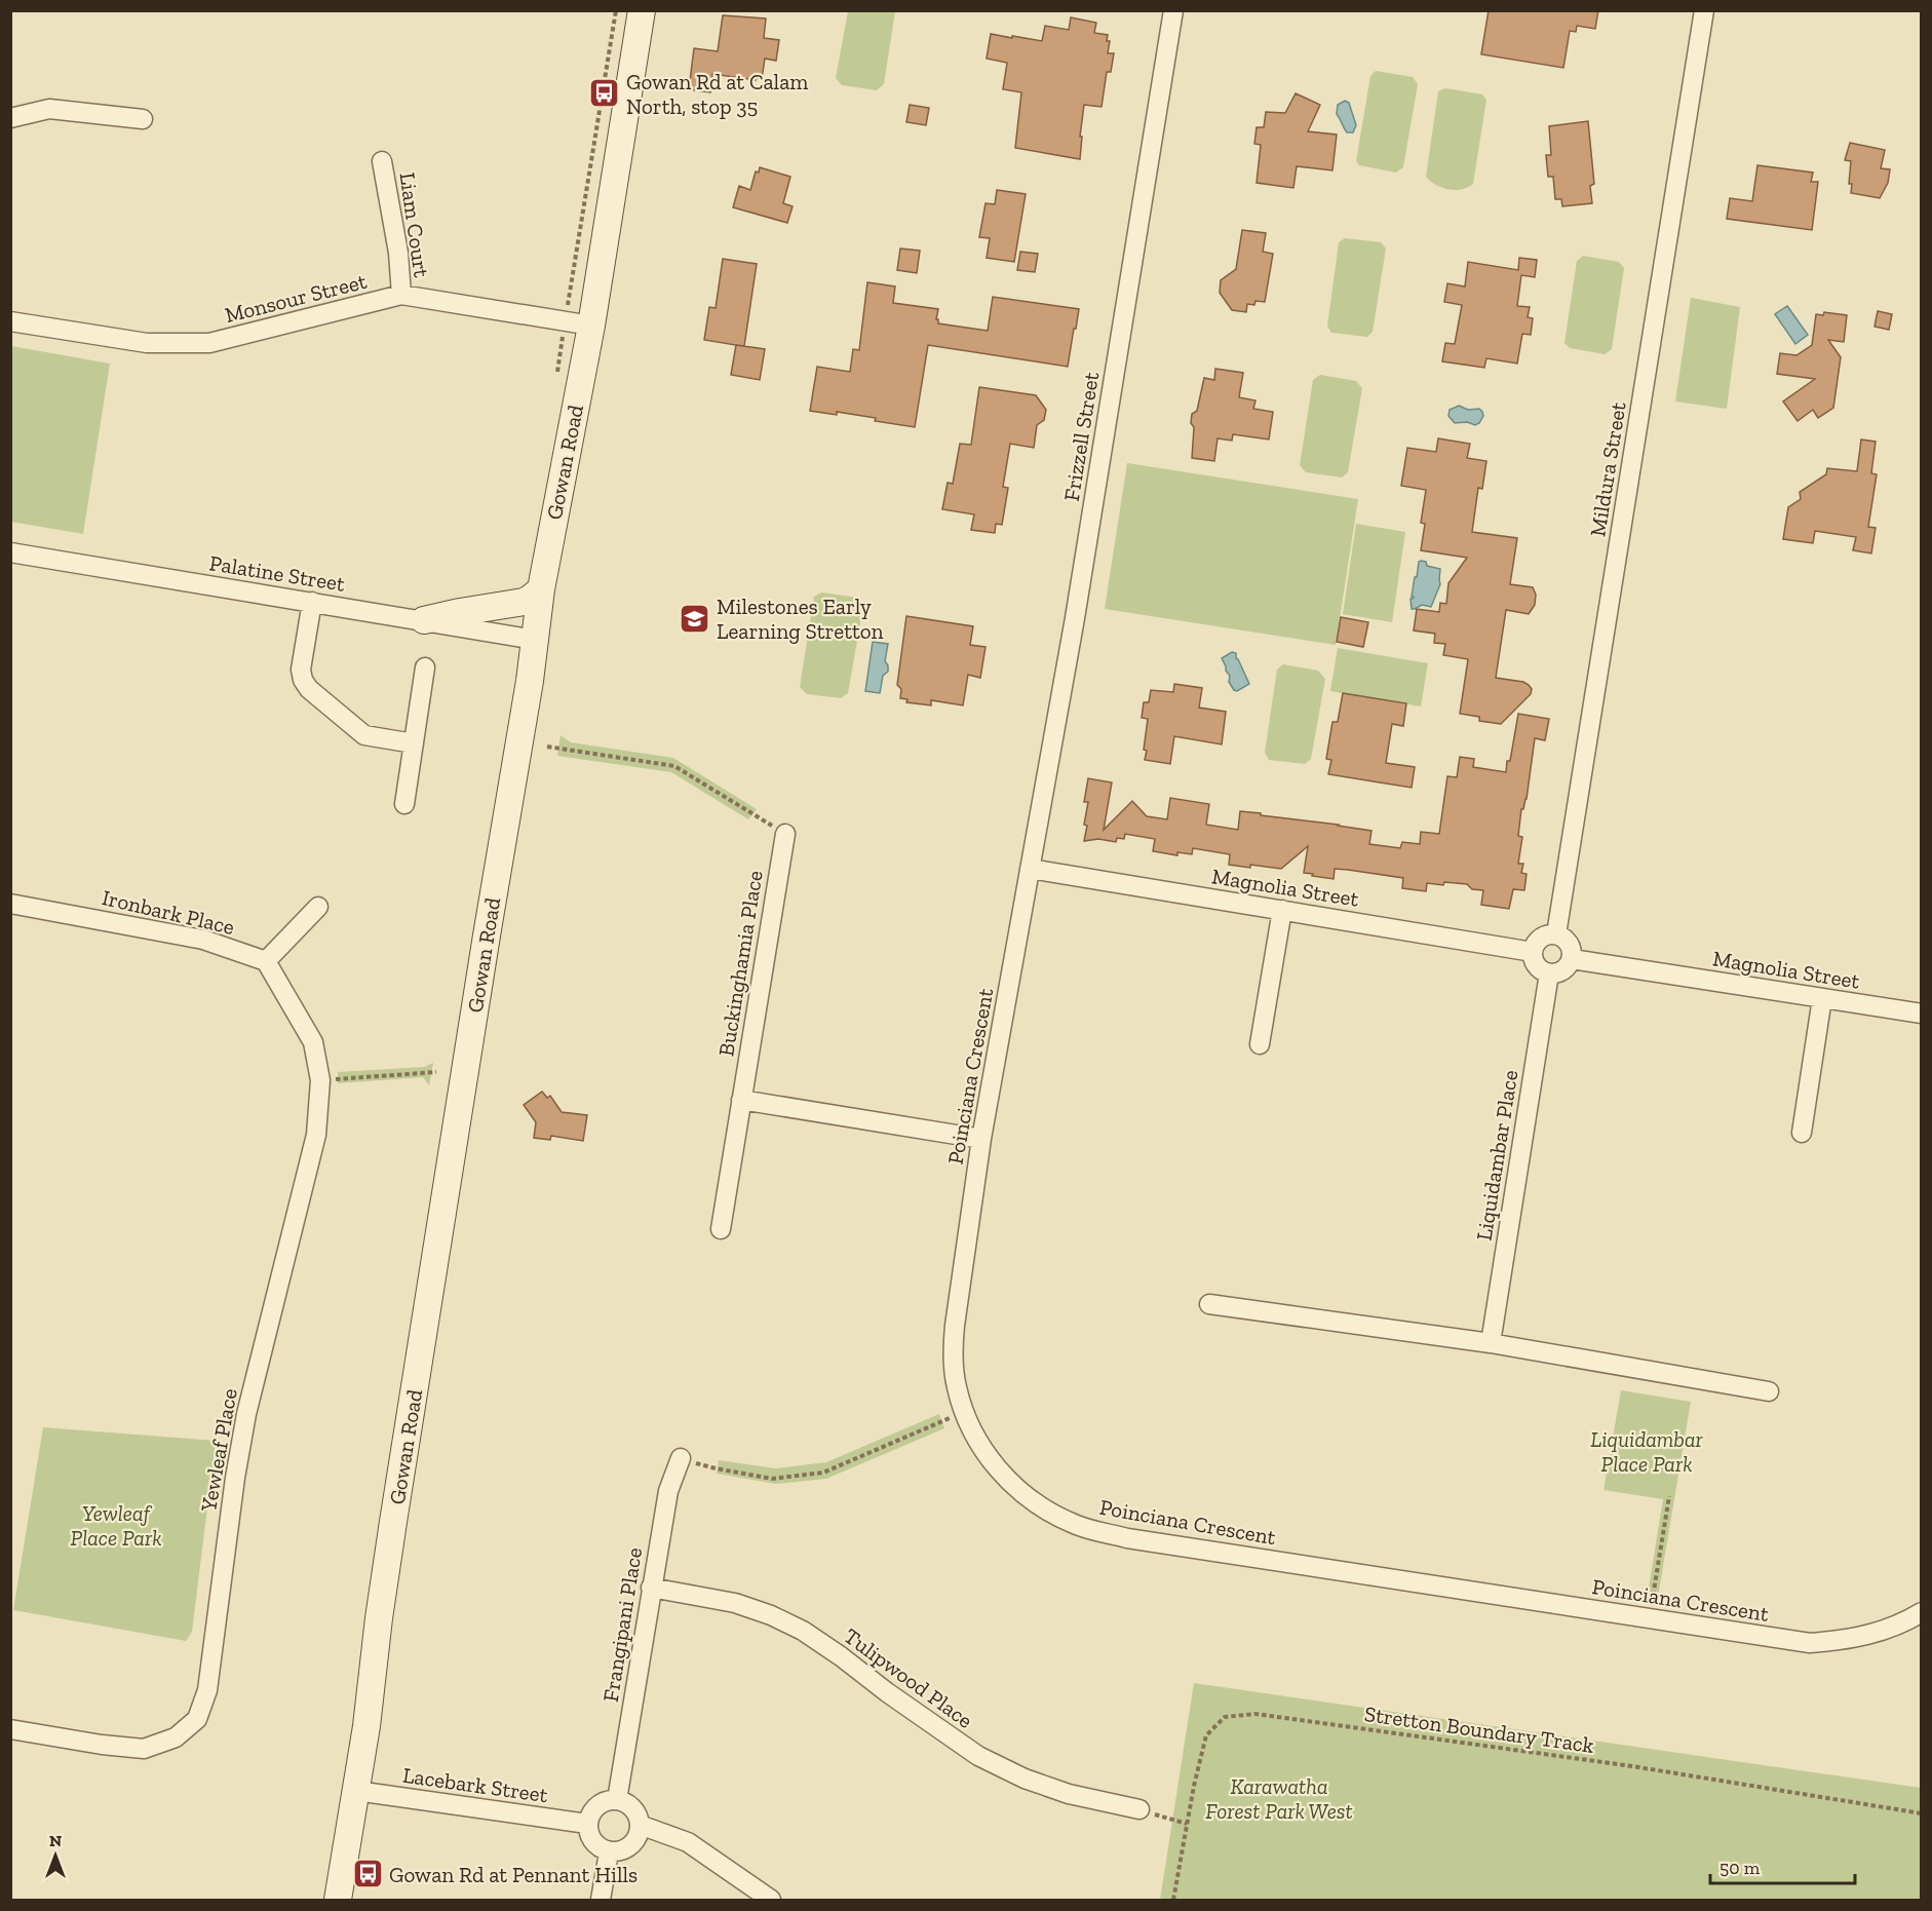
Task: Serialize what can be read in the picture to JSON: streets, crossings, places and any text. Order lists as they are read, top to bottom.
{
  "streets": {
    "main road": ["Gowan Road"],
    "street": [
      "Liam Court",
      "Monsour Street",
      "Frizzell Street",
      "Mildura Street",
      "Palatine Street",
      "Magnolia Street",
      "Ironbark Place",
      "Buckinghamia Place",
      "Poinciana Crescent",
      "Liquidambar Place",
      "Yewleaf Place",
      "Frangipani Place",
      "Tulipwood Place",
      "Lacebark Street"
    ],
    "path": ["Stretton Boundary Track"]
  },
  "crossings": [
    ["Liam Court", "Monsour Street"],
    ["Monsour Street", "Gowan Road"],
    ["Frizzell Street", "Magnolia Street"],
    ["Frizzell Street", "Poinciana Crescent"],
    ["Gowan Road", "Palatine Street"],
    ["Gowan Road", "Lacebark Street"],
    ["Mildura Street", "Magnolia Street"],
    ["Mildura Street", "Liquidambar Place"],
    ["Magnolia Street", "Poinciana Crescent"],
    ["Magnolia Street", "Liquidambar Place"],
    ["Ironbark Place", "Yewleaf Place"],
    ["Frangipani Place", "Tulipwood Place"],
    ["Frangipani Place", "Lacebark Street"]
  ],
  "parks": ["Liquidambar Place Park", "Yewleaf Place Park", "Karawatha Forest Park West"],
  "places": {
    "bus stop": ["Gowan Rd at Calam North, stop 35", "Gowan Rd at Pennant Hills"],
    "school or university": ["Milestones Early Learning Stretton"]
  },
  "scale_bar": "50 m",
  "north": "top"
}
